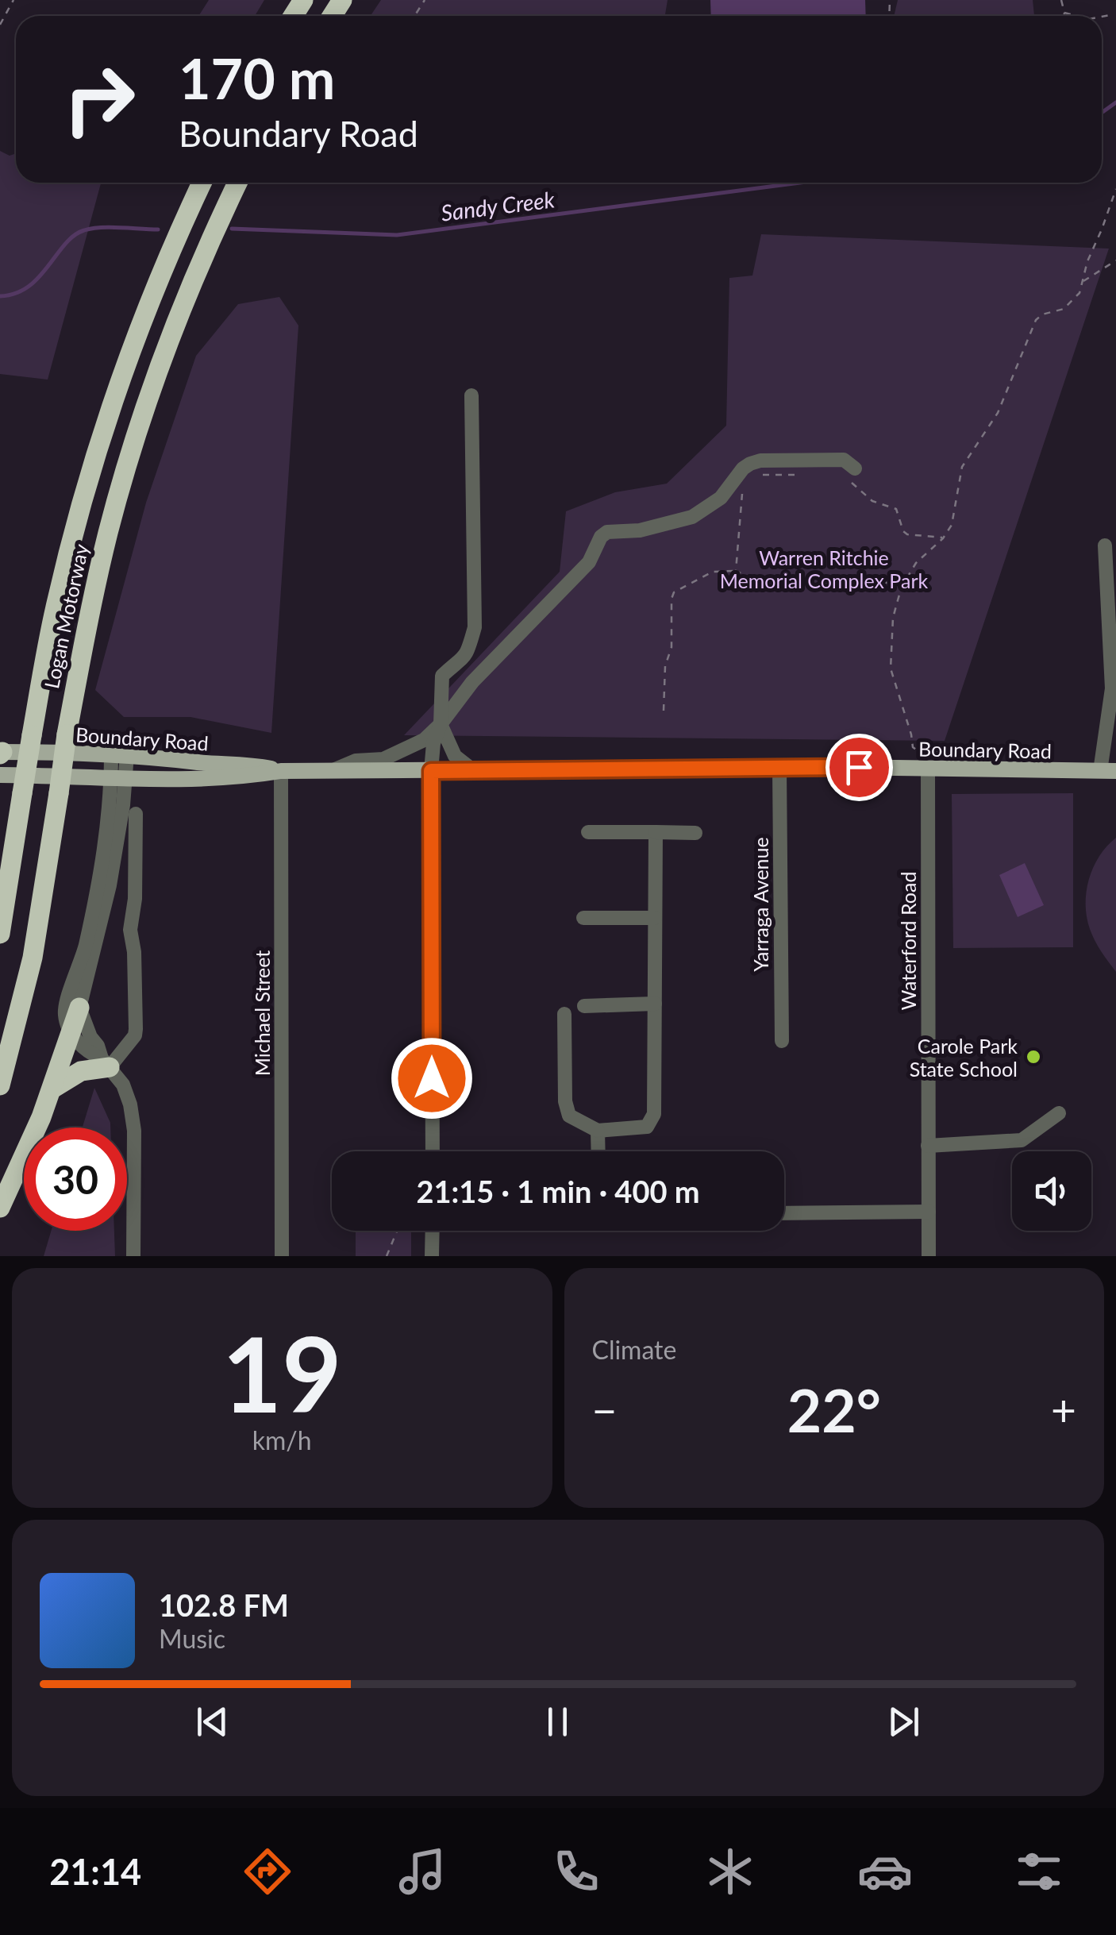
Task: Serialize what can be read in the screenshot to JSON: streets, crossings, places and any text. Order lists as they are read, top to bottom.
{
  "streets": {
    "highway": ["Logan Motorway"],
    "main road": ["Boundary Road"],
    "street": ["Yarraga Avenue", "Waterford Road", "Michael Street"]
  },
  "crossings": [
    ["Boundary Road", "Yarraga Avenue"],
    ["Boundary Road", "Waterford Road"],
    ["Boundary Road", "Michael Street"]
  ],
  "water": ["Sandy Creek"],
  "parks": ["Warren Ritchie Memorial Complex Park"],
  "places": ["Carole Park State School"],
  "page": {
    "turn": ["170 m", "Boundary Road"],
    "limit": "30",
    "trip": "21:15 · 1 min · 400 m",
    "tile": [
      ["19", "km/h"],
      "Climate"
    ],
    "heat": ["−", "22°", "+"],
    "song": ["102.8 FM", "Music"],
    "tabs": "21:14"
  }
}
